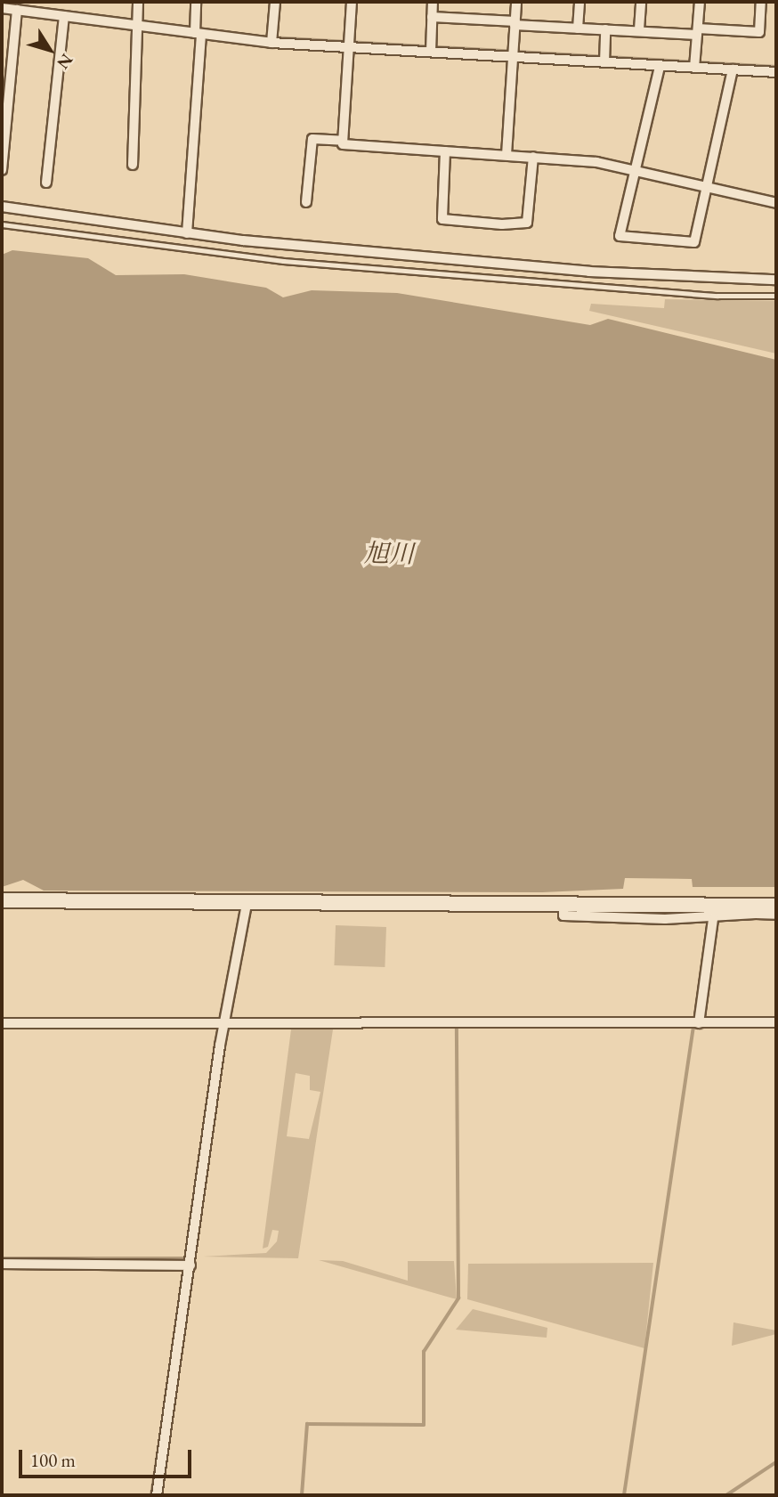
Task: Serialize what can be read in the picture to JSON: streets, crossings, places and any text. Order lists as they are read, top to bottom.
{
  "water": ["旭川"],
  "scale_bar": "100 m",
  "north": "bottom right"
}
